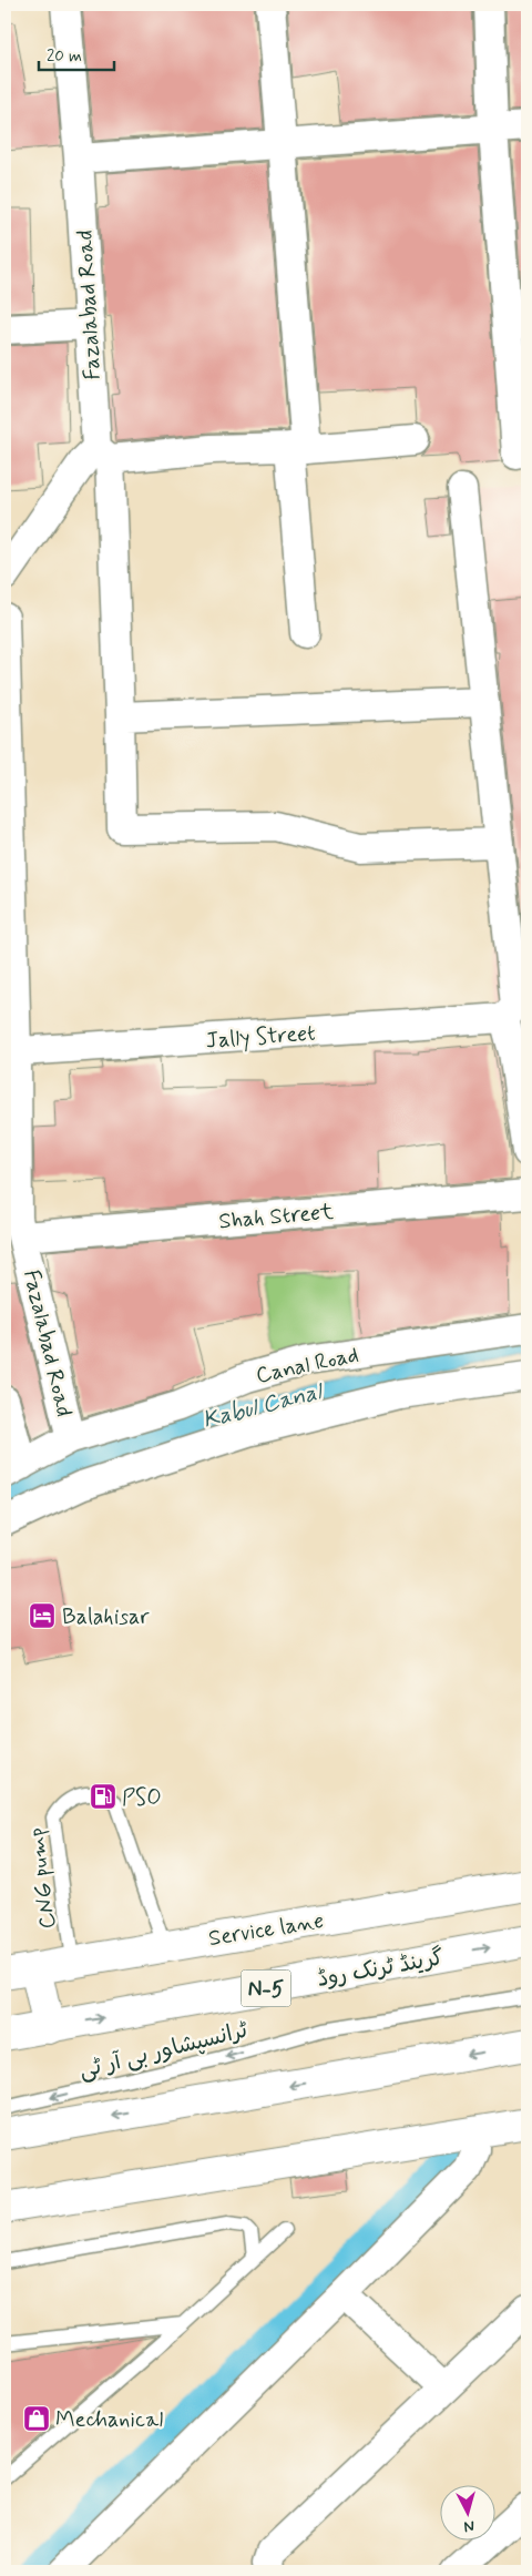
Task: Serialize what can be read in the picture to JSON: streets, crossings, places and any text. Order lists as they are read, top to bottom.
{
  "streets": {
    "main road": ["Service lane", "گرینڈ ٹرنک روڈ", "N-5"],
    "street": [
      "Fazalabad Road",
      "Jally Street",
      "Shah Street",
      "Canal Road"
    ],
    "lane": ["CNG pump", "ٹرانسپشاور بی آر ٹی"]
  },
  "crossings": [
    ["Fazalabad Road", "Jally Street"],
    ["Fazalabad Road", "Shah Street"],
    ["Fazalabad Road", "Canal Road"],
    ["CNG pump", "Service lane"]
  ],
  "one_way": ["ٹرانسپشاور بی آر ٹی"],
  "water": ["Kabul Canal"],
  "places": {
    "hotel": ["Balahisar"],
    "fuel station": ["PSO"],
    "shop": ["Mechanical"]
  },
  "scale_bar": "20 m",
  "north": "bottom"
}
